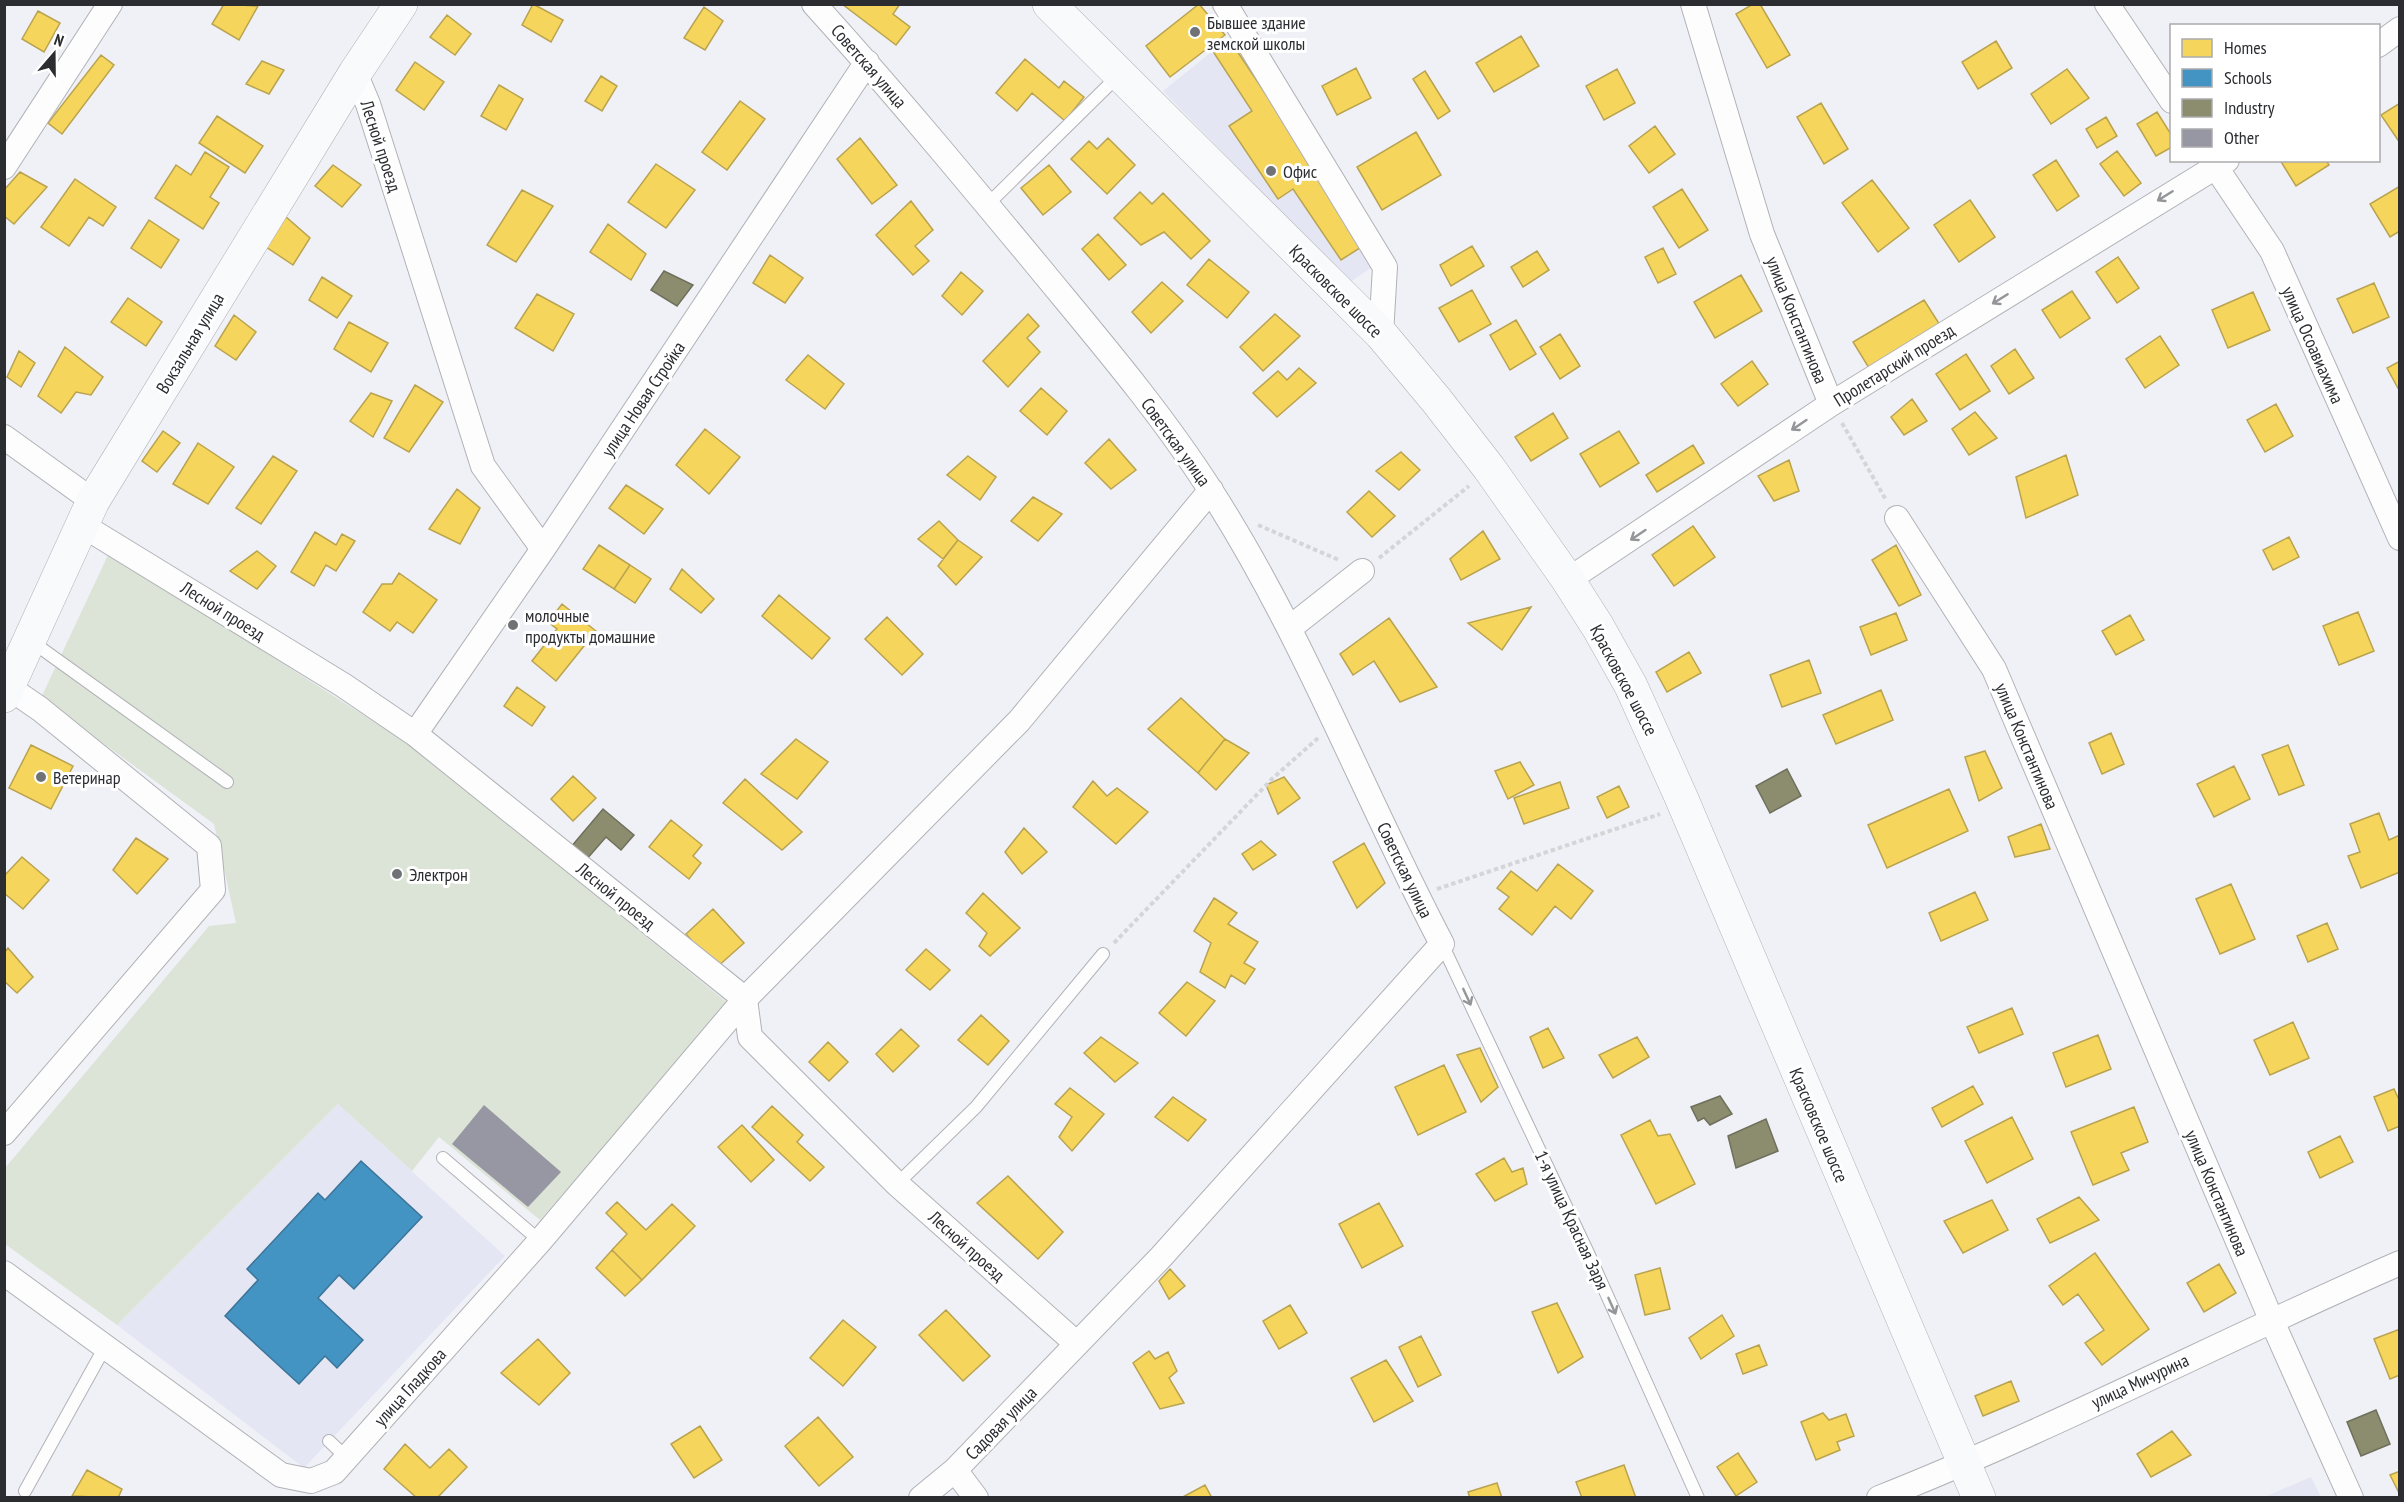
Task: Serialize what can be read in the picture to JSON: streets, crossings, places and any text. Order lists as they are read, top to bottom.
{
  "streets": {
    "main road": ["Красковское шоссе", "Вокзальная улица"],
    "street": [
      "Советская улица",
      "Лесной проезд",
      "улица Константинова",
      "улица Осоавиахима",
      "Пролетарский проезд",
      "улица Новая Стройка",
      "улица Мичурина",
      "улица Гладкова",
      "Садовая улица"
    ],
    "lane": ["1-я улица Красная Заря"]
  },
  "crossings": [
    ["Советская улица", "улица Новая Стройка"],
    ["Советская улица", "1-я улица Красная Заря"],
    ["Советская улица", "улица Гладкова"],
    ["Советская улица", "Садовая улица"],
    ["Лесной проезд", "Вокзальная улица"],
    ["Лесной проезд", "улица Новая Стройка"],
    ["Лесной проезд", "улица Гладкова"],
    ["Лесной проезд", "Садовая улица"],
    ["Красковское шоссе", "Пролетарский проезд"],
    ["Красковское шоссе", "улица Мичурина"],
    ["улица Константинова", "Пролетарский проезд"],
    ["улица Константинова", "улица Мичурина"],
    ["улица Осоавиахима", "Пролетарский проезд"],
    ["1-я улица Красная Заря", "Садовая улица"]
  ],
  "one_way": ["Пролетарский проезд", "1-я улица Красная Заря"],
  "places": [
    "Бывшее здание земской школы",
    "Офис",
    "молочные продукты домашние",
    "Ветеринар",
    "Электрон"
  ],
  "legend": [
    "Homes",
    "Schools",
    "Industry",
    "Other"
  ],
  "north": "top"
}
